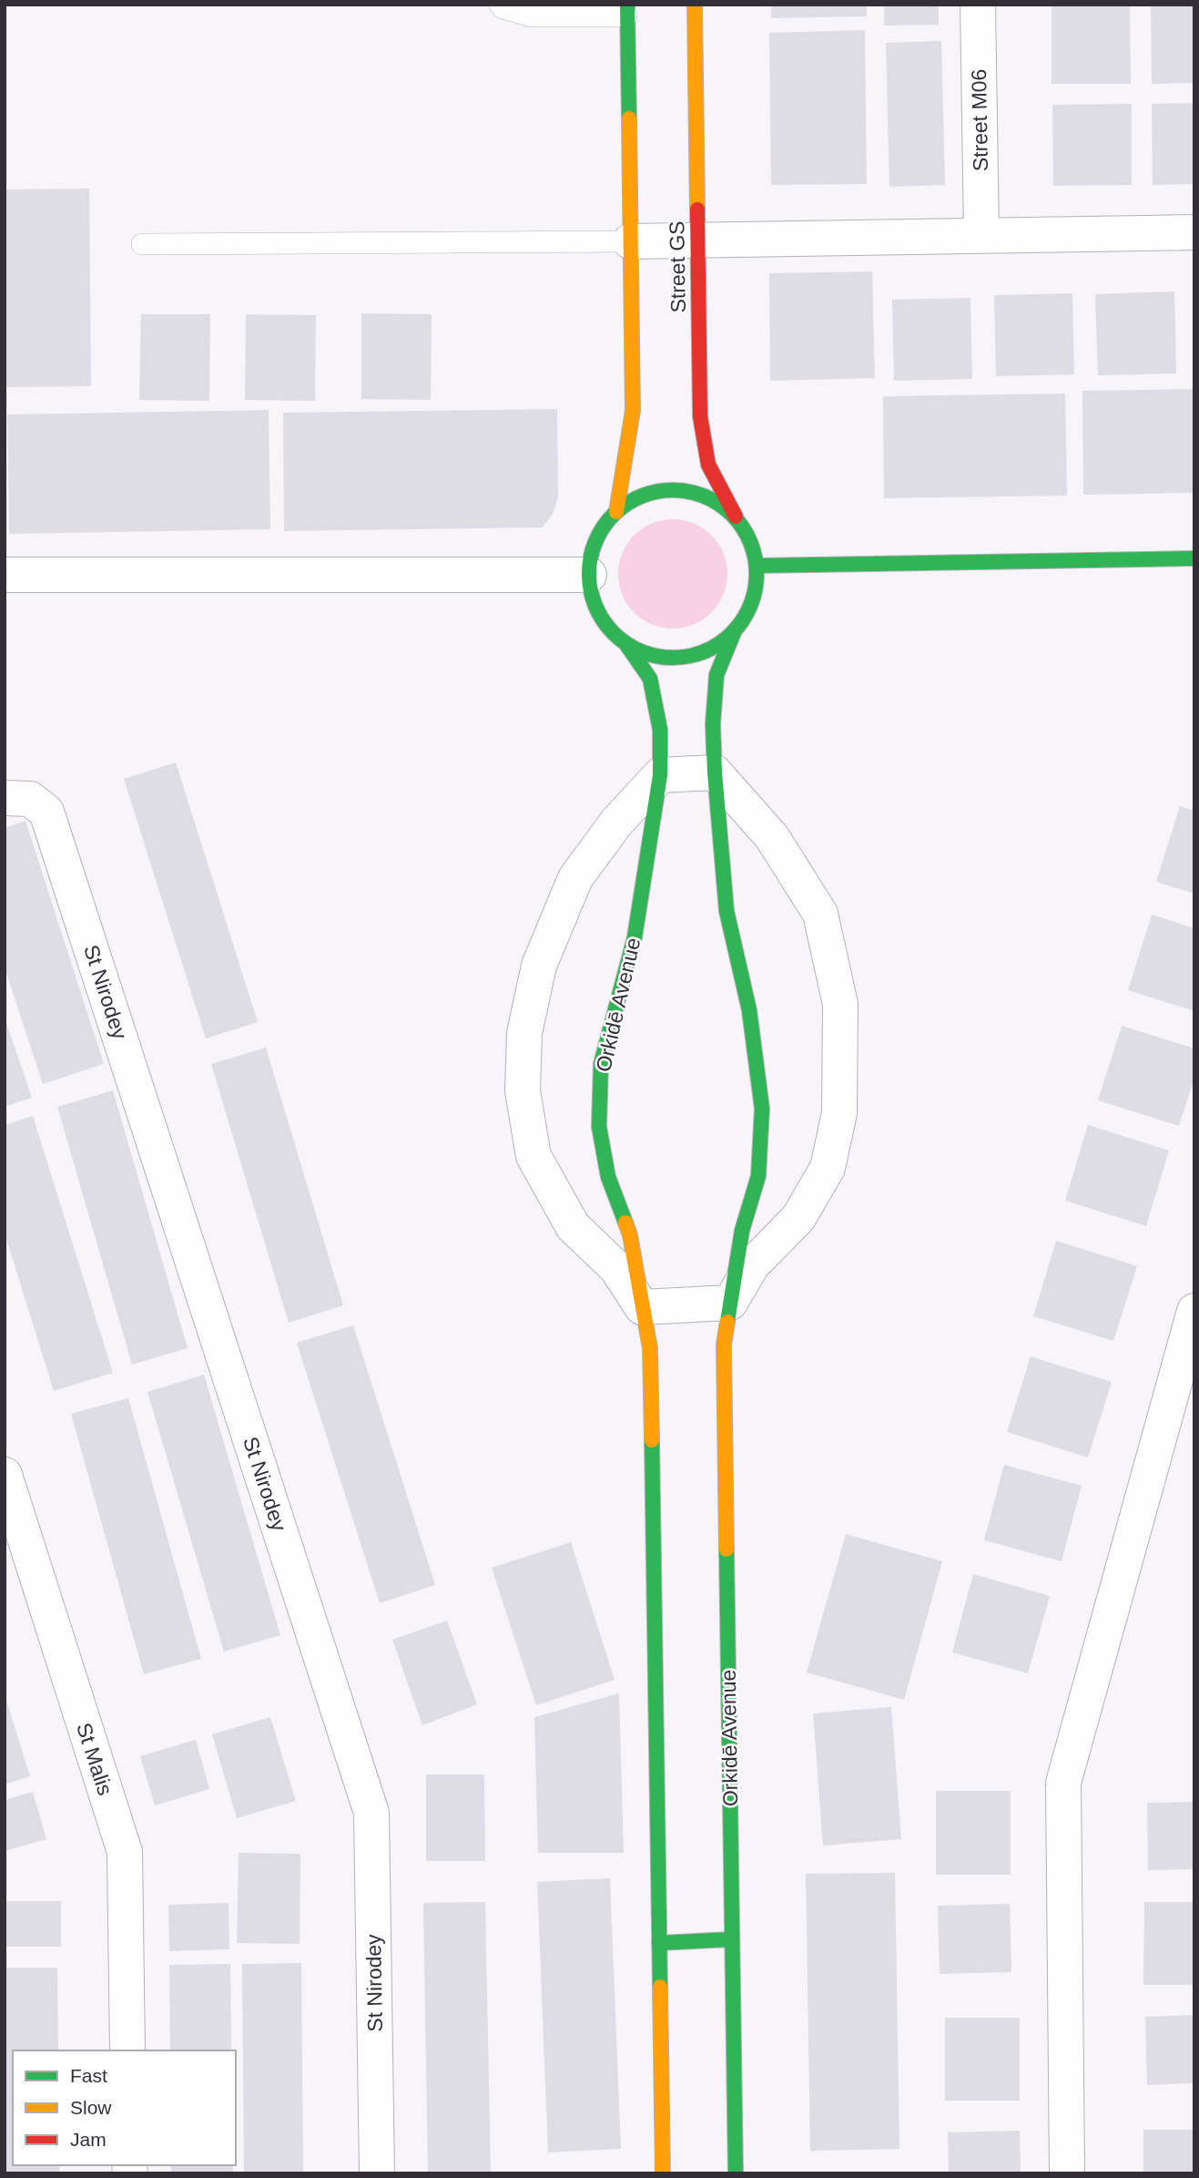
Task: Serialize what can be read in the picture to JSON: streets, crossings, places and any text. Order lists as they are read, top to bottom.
{
  "streets": {
    "street": [
      "Street M06",
      "Street GS",
      "St Nirodey",
      "Orkidē Avenue",
      "St Malis"
    ]
  },
  "crossings": [
    ["Street GS", "Orkidē Avenue"]
  ],
  "legend": ["Fast", "Slow", "Jam"]
}
